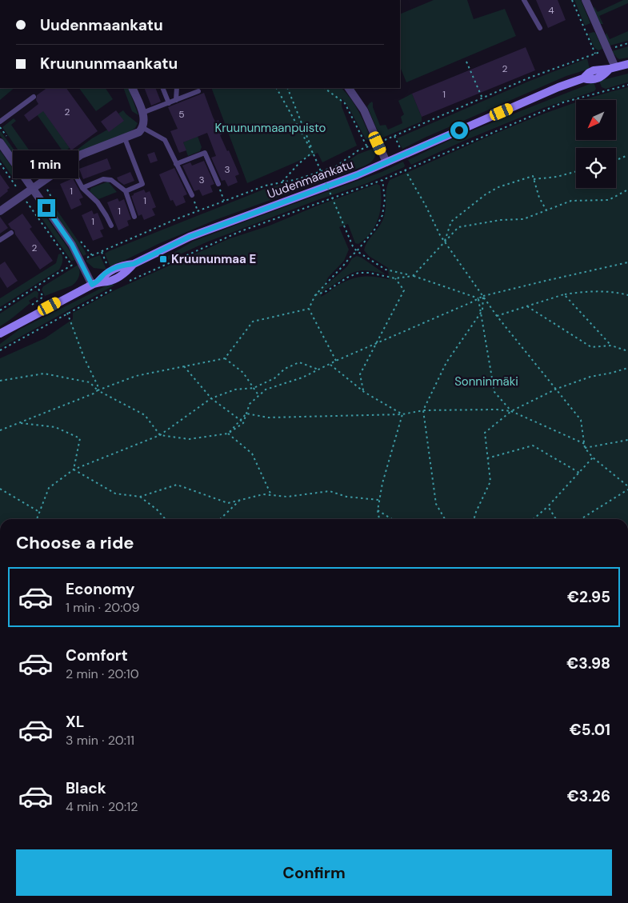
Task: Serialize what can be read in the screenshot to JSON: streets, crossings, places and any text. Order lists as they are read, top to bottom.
{
  "streets": {
    "main road": ["Uudenmaankatu"]
  },
  "parks": ["Kruununmaanpuisto", "Sonninmäki"],
  "places": {
    "transit": ["Kruununmaa E"]
  },
  "house_numbers": [
    "4",
    "2",
    "1",
    "2",
    "5",
    "3",
    "3",
    "1",
    "1",
    "1",
    "1",
    "2"
  ],
  "north": "bottom left",
  "page": {
    "banner": ["Uudenmaankatu", "Kruununmaankatu"],
    "bubble": "1 min",
    "heading": "Choose a ride",
    "list": [
      {
        "name": "Economy",
        "note": "1 min · 20:09",
        "value": "€2.95"
      },
      {
        "name": "Comfort",
        "note": "2 min · 20:10",
        "value": "€3.98"
      },
      {
        "name": "XL",
        "note": "3 min · 20:11",
        "value": "€5.01"
      },
      {
        "name": "Black",
        "note": "4 min · 20:12",
        "value": "€3.26"
      }
    ],
    "buttons": "Confirm"
  }
}
